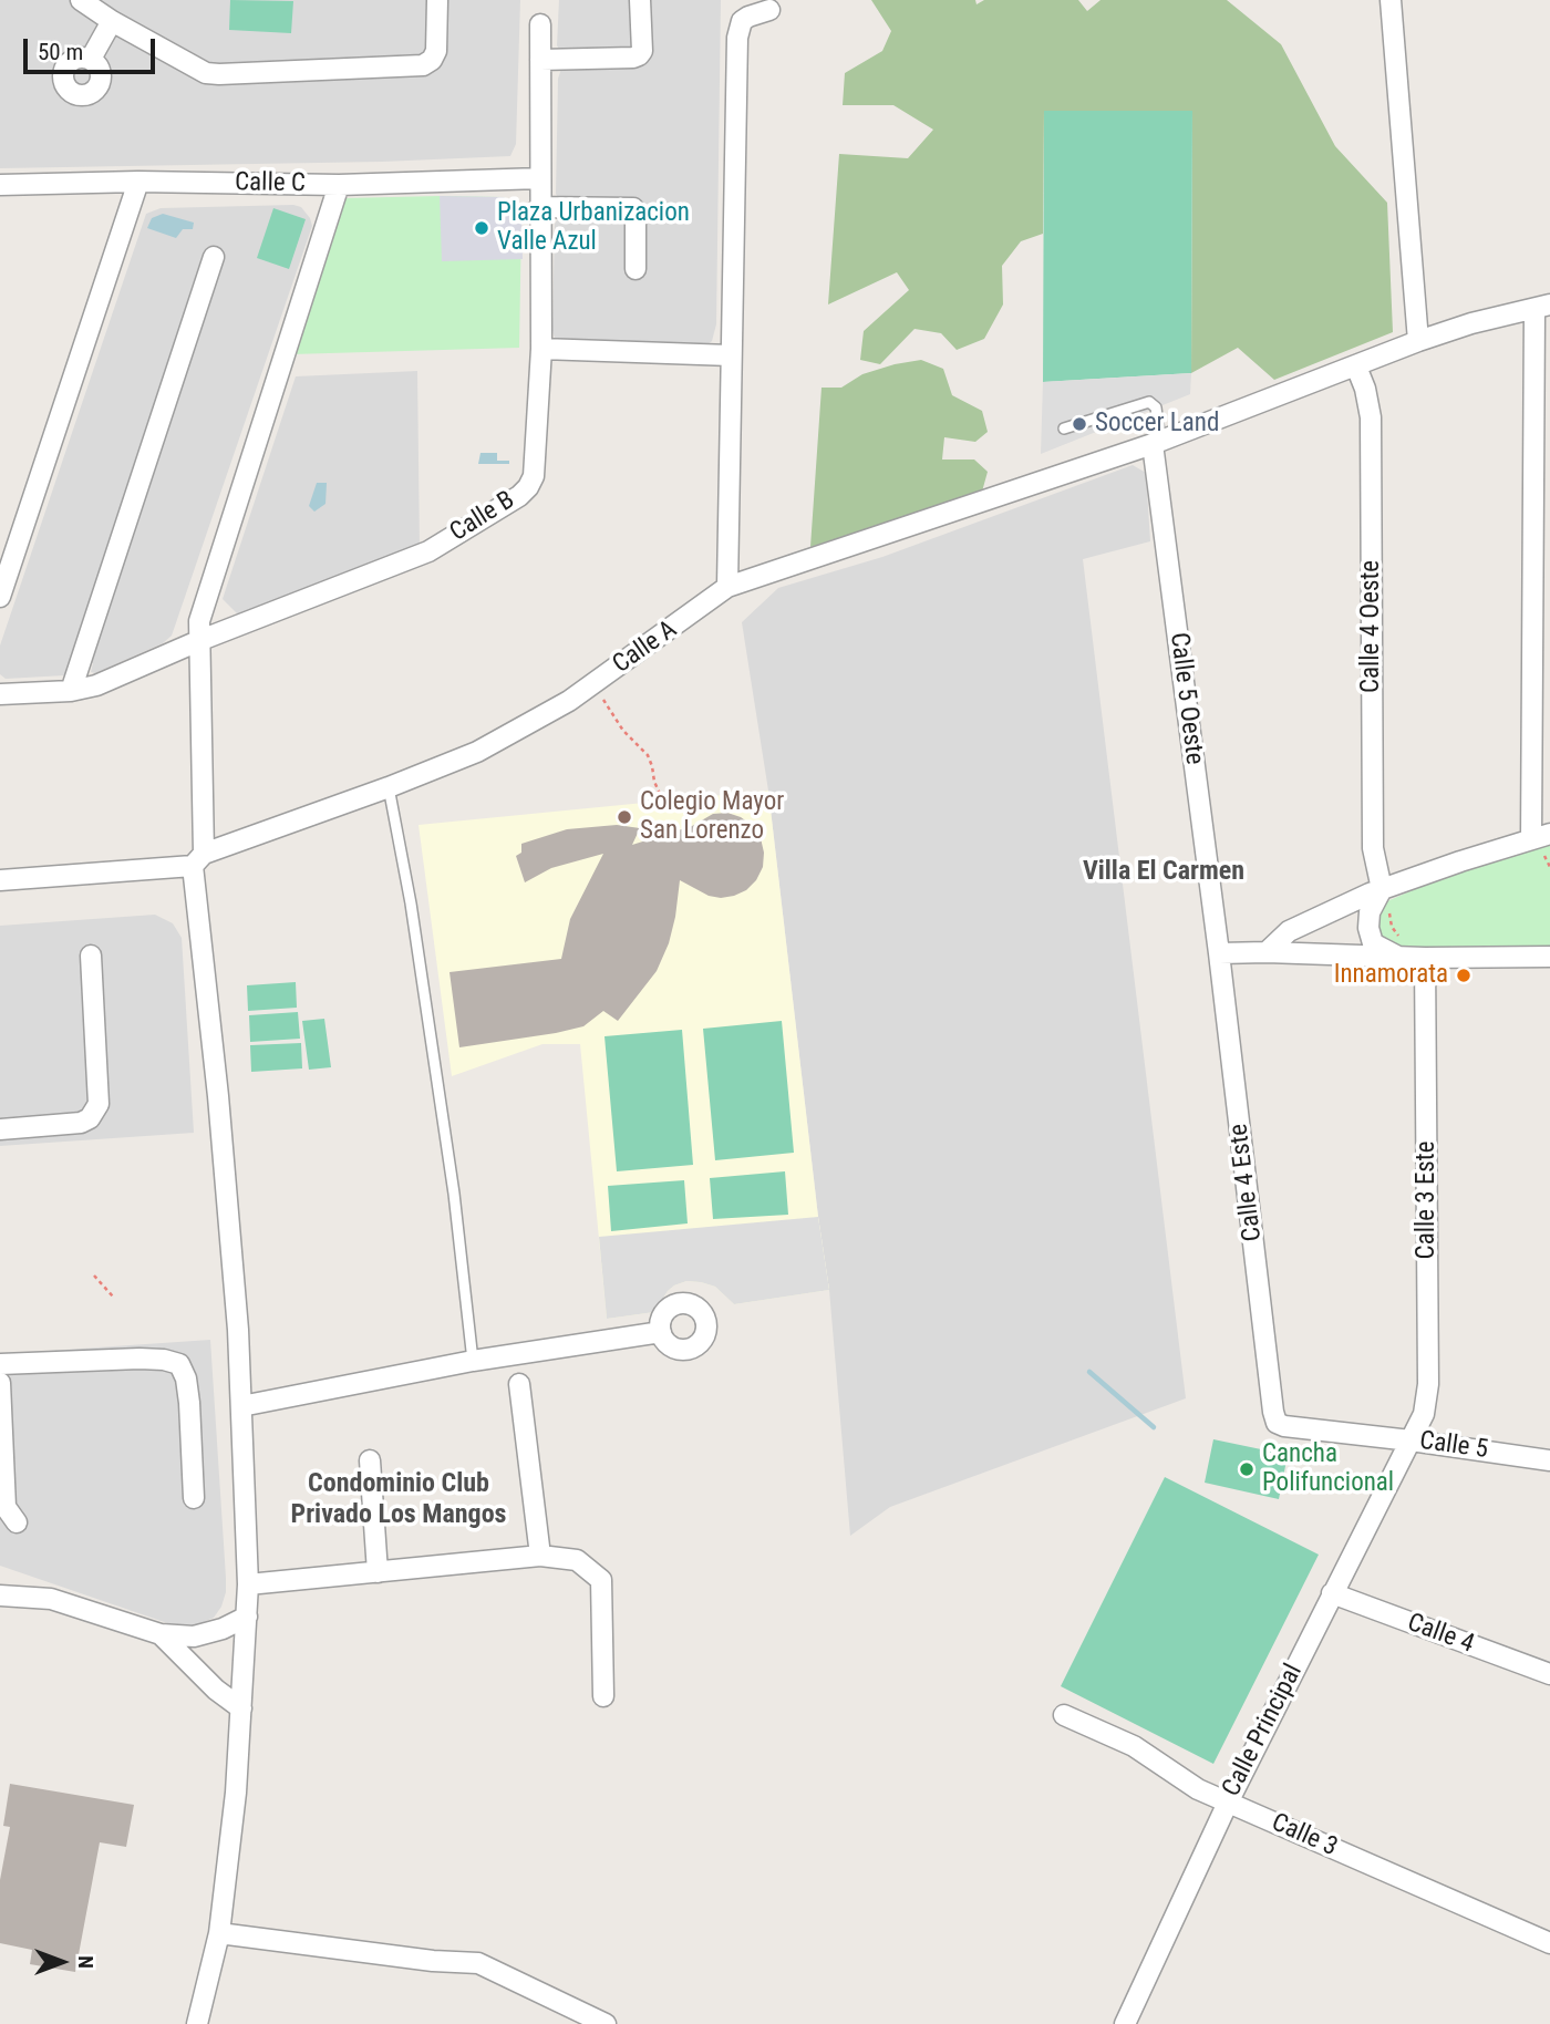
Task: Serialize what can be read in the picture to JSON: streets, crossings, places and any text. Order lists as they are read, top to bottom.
{
  "streets": {
    "street": [
      "Calle C",
      "Calle B",
      "Calle 4 Oeste",
      "Calle A",
      "Calle 5 Oeste",
      "Calle 4 Este",
      "Calle 3 Este",
      "Calle 5",
      "Calle 4",
      "Calle Principal",
      "Calle 3"
    ]
  },
  "crossings": [
    ["Calle C", "Calle B"],
    ["Calle 4 Oeste", "Calle A"],
    ["Calle A", "Calle 5 Oeste"],
    ["Calle 5 Oeste", "Calle 4 Este"],
    ["Calle 4 Este", "Calle 5"],
    ["Calle 3 Este", "Calle 5"],
    ["Calle 3 Este", "Calle Principal"],
    ["Calle 5", "Calle Principal"],
    ["Calle 4", "Calle Principal"],
    ["Calle Principal", "Calle 3"]
  ],
  "districts": ["Villa El Carmen", "Condominio Club Privado Los Mangos"],
  "places": [
    "Plaza Urbanizacion Valle Azul",
    "Soccer Land",
    "Colegio Mayor San Lorenzo",
    "Innamorata",
    "Cancha Polifuncional"
  ],
  "scale_bar": "50 m",
  "north": "right"
}
